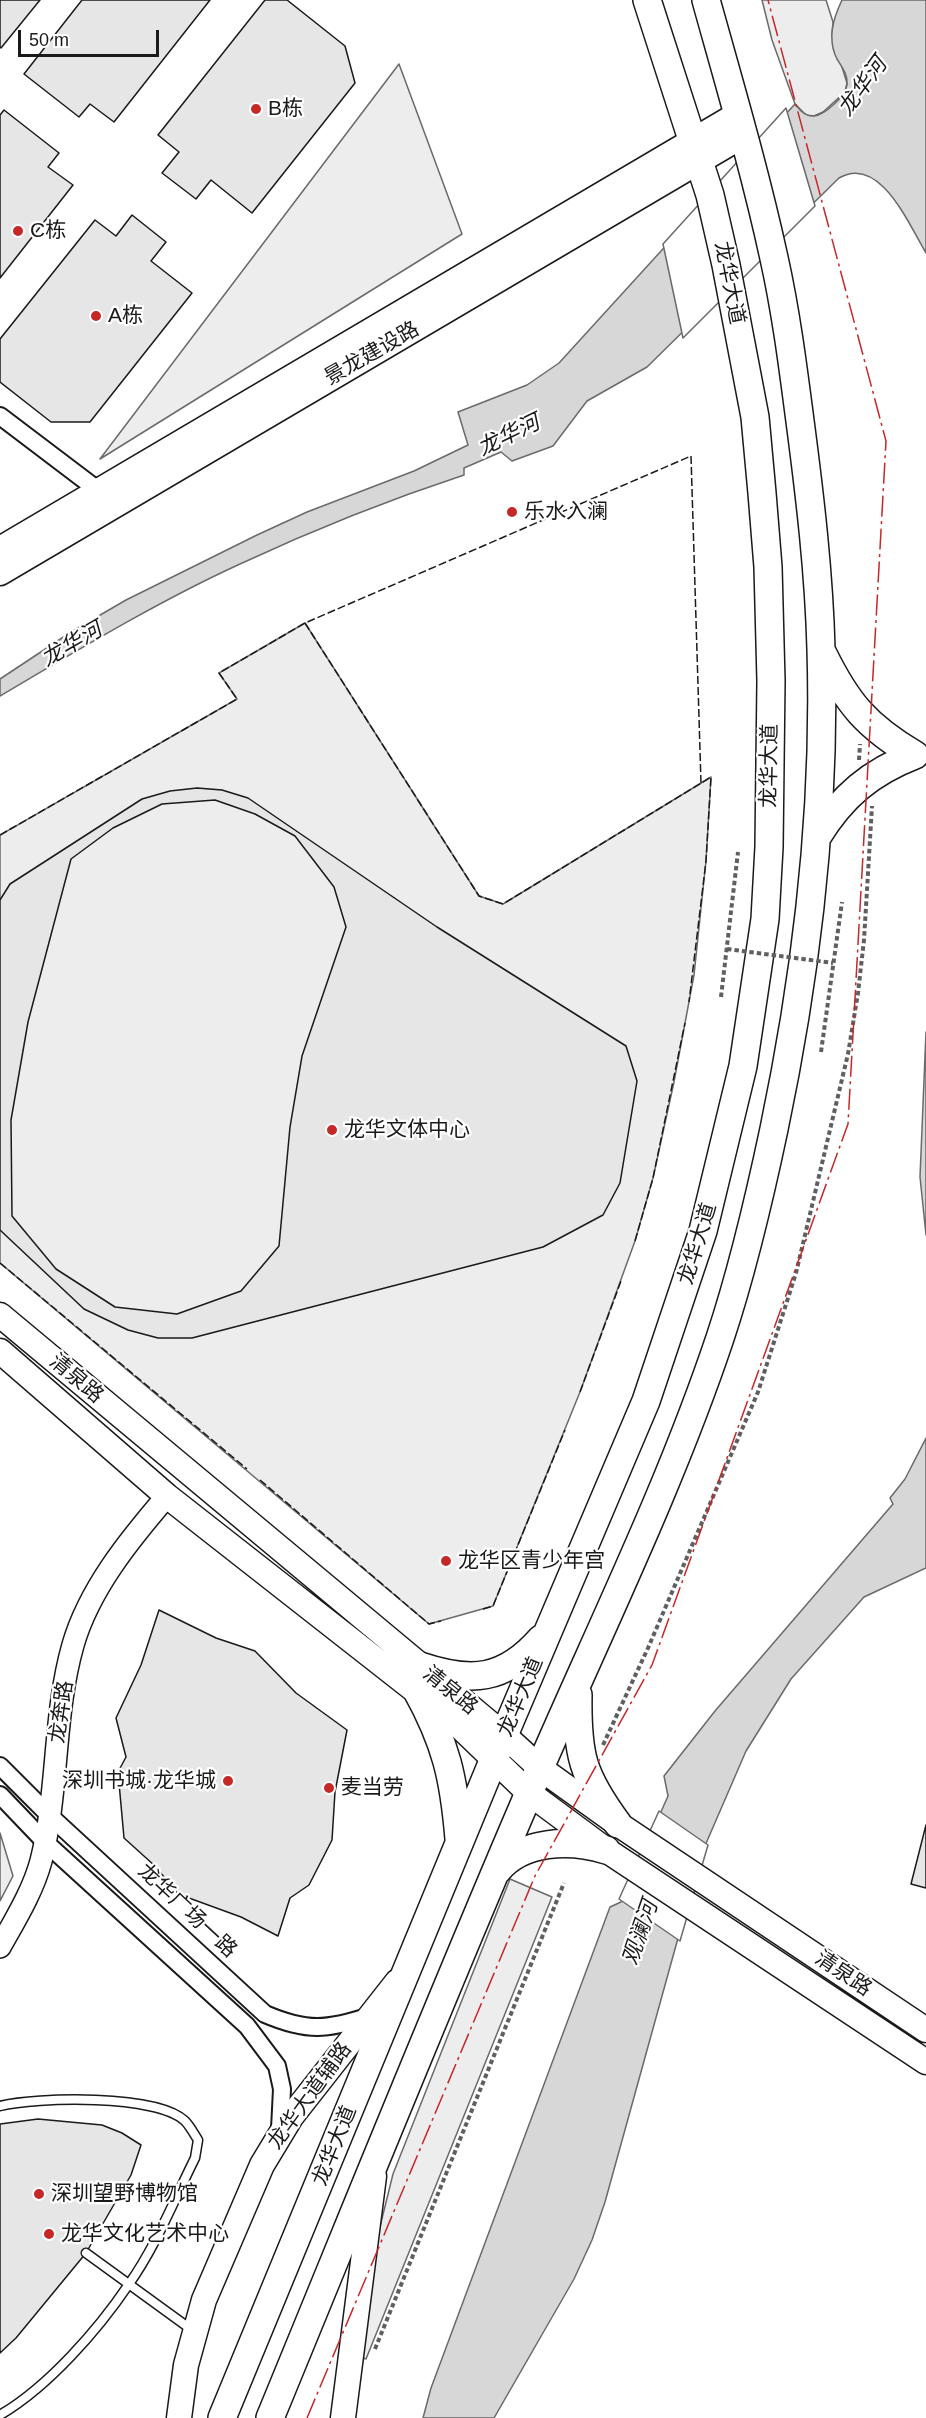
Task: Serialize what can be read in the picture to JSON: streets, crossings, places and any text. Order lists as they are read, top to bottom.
{
  "streets": {
    "main road": [
      "龙华大道",
      "景龙建设路",
      "清泉路",
      "龙华大道辅路"
    ],
    "street": ["龙奔路", "龙华广场一路"]
  },
  "crossings": [
    ["龙华大道", "景龙建设路"],
    ["龙华大道", "清泉路"],
    ["龙华大道", "龙华大道辅路"],
    ["清泉路", "龙奔路"],
    ["龙奔路", "龙华广场一路"],
    ["龙华广场一路", "龙华大道辅路"]
  ],
  "water": ["龙华河", "观澜河"],
  "places": [
    "B栋",
    "C栋",
    "A栋",
    "乐水入澜",
    "龙华文体中心",
    "龙华区青少年宫",
    "深圳书城·龙华城",
    "麦当劳",
    "深圳望野博物馆",
    "龙华文化艺术中心"
  ],
  "scale_bar": "50 m"
}
